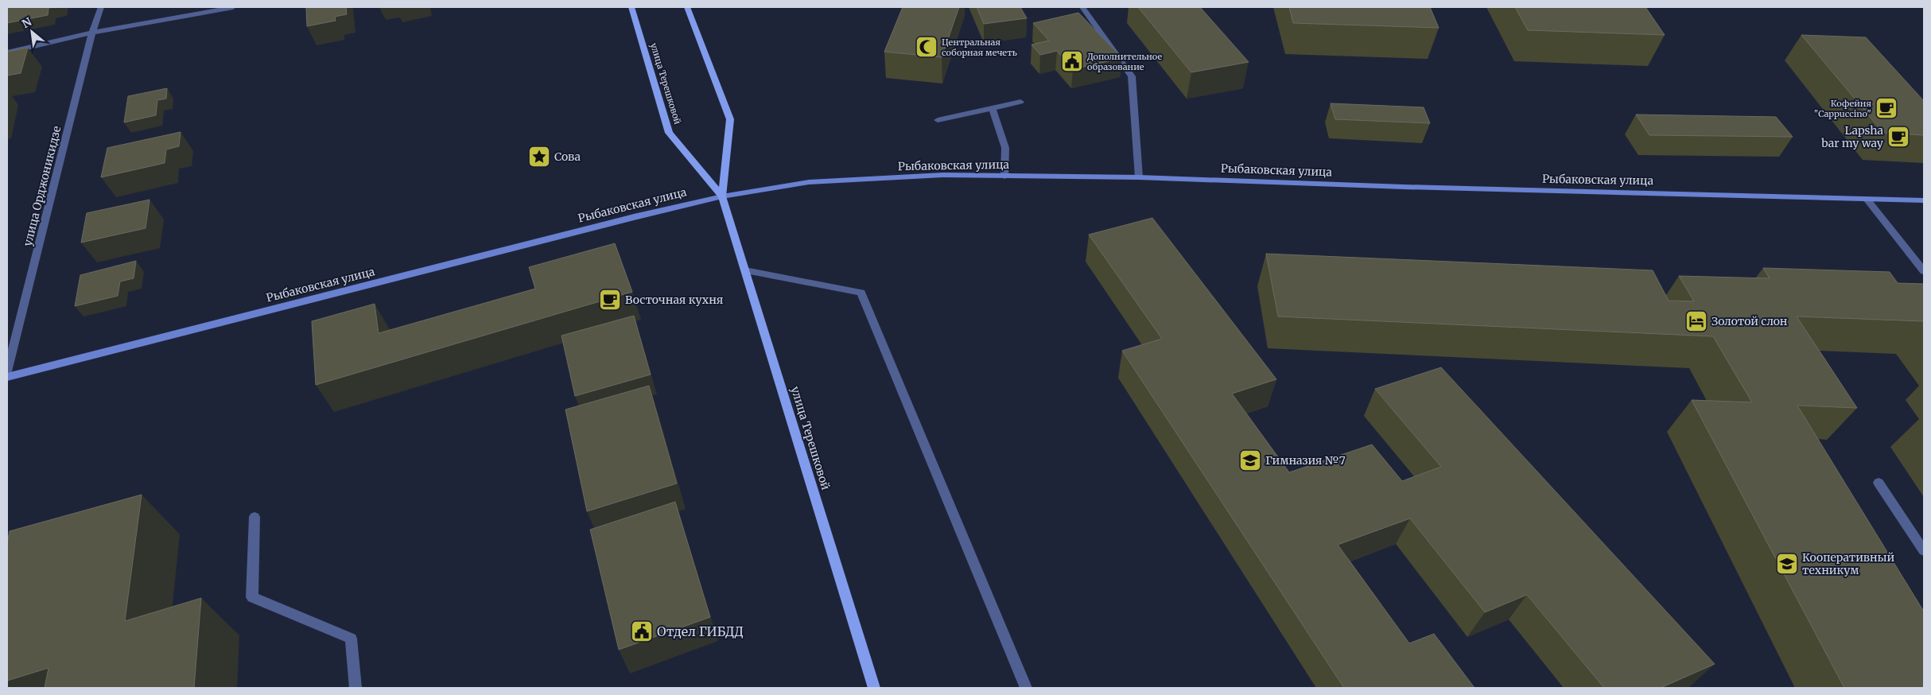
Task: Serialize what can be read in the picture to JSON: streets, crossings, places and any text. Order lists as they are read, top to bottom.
{
  "streets": {
    "main road": ["улица Терешковой", "Рыбаковская улица"],
    "street": ["улица Орджоникидзе"]
  },
  "crossings": [
    ["улица Терешковой", "Рыбаковская улица"]
  ],
  "places": {
    "mosque": ["Центральная соборная мечеть"],
    "public building": ["Дополнительное образование", "Отдел ГИБДД"],
    "cafe": ["Кофейня \"Cappuccino\"", "Lapsha bar my way", "Восточная кухня"],
    "place": ["Сова"],
    "hotel": ["Золотой слон"],
    "school or university": ["Гимназия №7", "Кооперативный техникум"]
  },
  "north": "top left"
}
